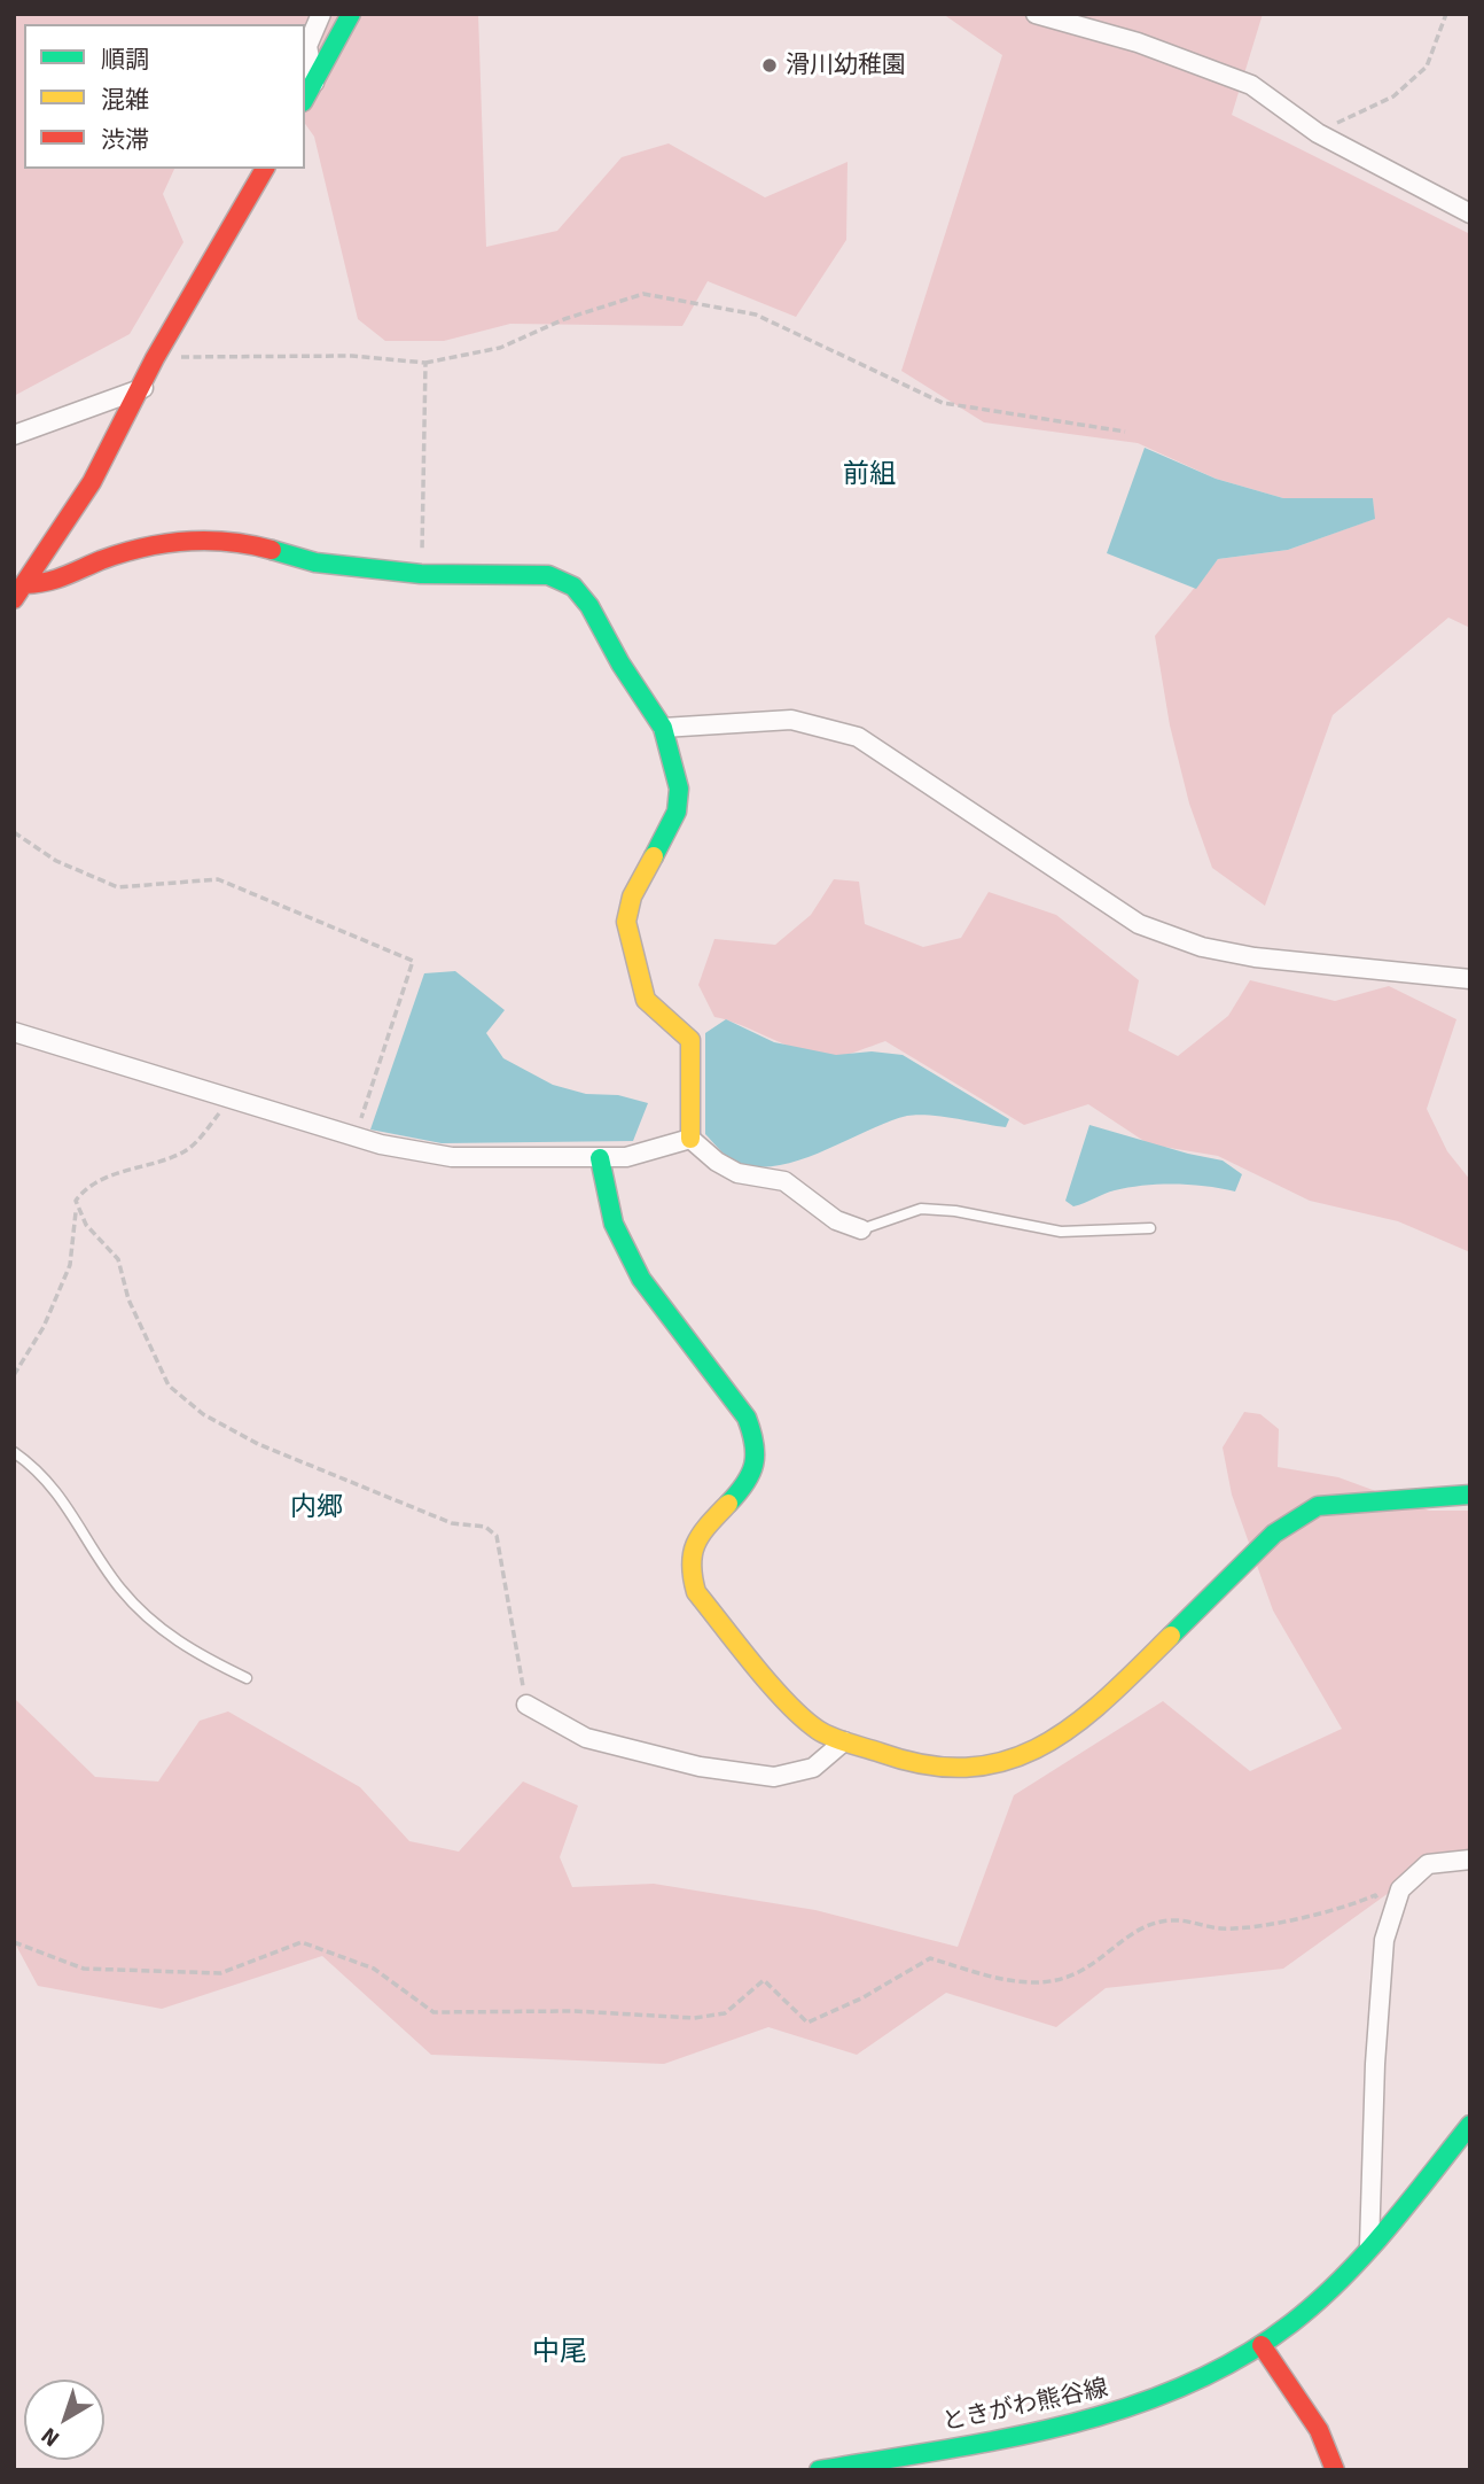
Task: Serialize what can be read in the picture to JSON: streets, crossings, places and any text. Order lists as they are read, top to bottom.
{
  "streets": {
    "street": ["ときがわ熊谷線"]
  },
  "districts": ["前組", "内郷", "中尾"],
  "places": ["滑川幼稚園"],
  "legend": ["順調", "混雑", "渋滞"],
  "north": "bottom left"
}
